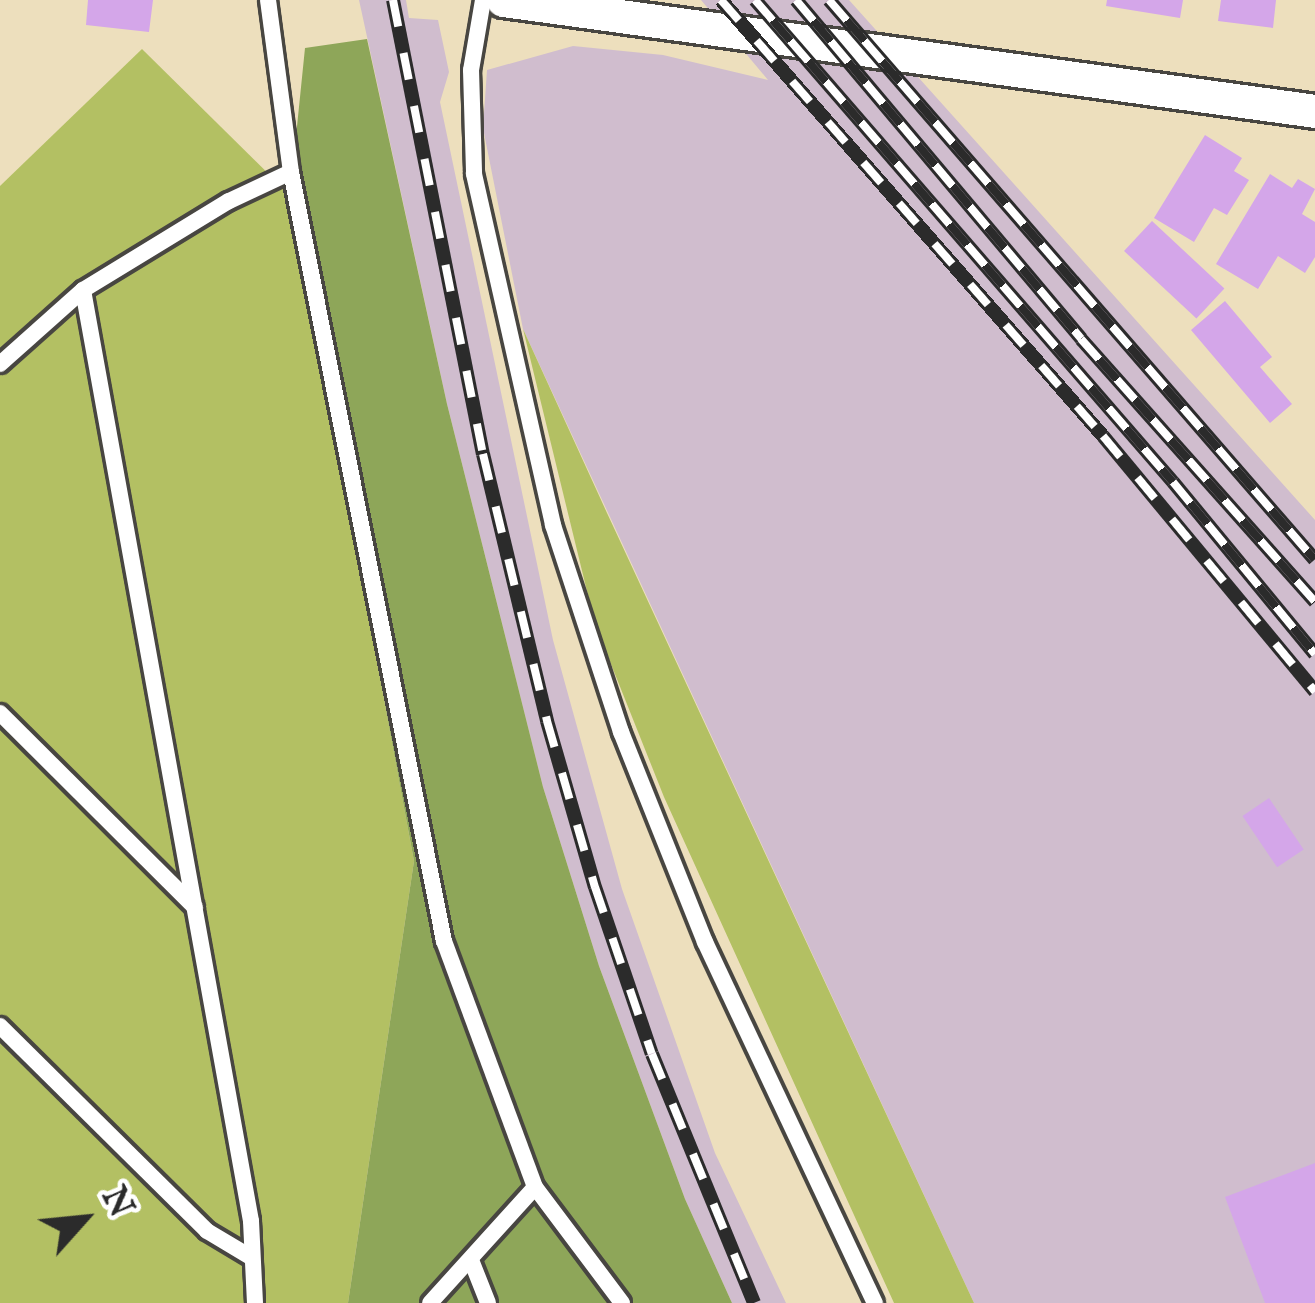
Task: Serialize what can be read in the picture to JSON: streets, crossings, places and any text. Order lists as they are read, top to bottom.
{
  "north": "top right"
}
